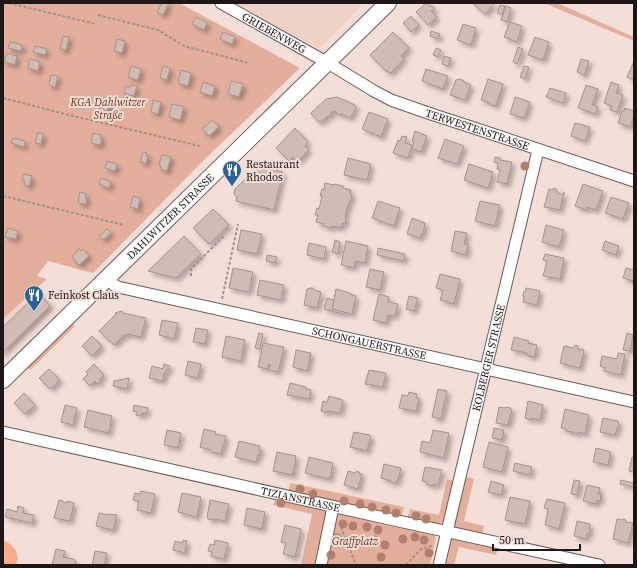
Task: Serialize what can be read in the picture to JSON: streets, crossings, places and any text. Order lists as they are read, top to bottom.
{
  "streets": {
    "main road": ["DAHLWITZER STRASSE"],
    "street": [
      "GRIEBENWEG",
      "TERWESTENSTRASSE",
      "SCHONGAUERSTRASSE",
      "KOLBERGER STRASSE",
      "TIZIANSTRASSE"
    ]
  },
  "crossings": [
    ["GRIEBENWEG", "TERWESTENSTRASSE"],
    ["GRIEBENWEG", "DAHLWITZER STRASSE"],
    ["TERWESTENSTRASSE", "DAHLWITZER STRASSE"],
    ["TERWESTENSTRASSE", "KOLBERGER STRASSE"],
    ["DAHLWITZER STRASSE", "SCHONGAUERSTRASSE"],
    ["SCHONGAUERSTRASSE", "KOLBERGER STRASSE"],
    ["KOLBERGER STRASSE", "TIZIANSTRASSE"]
  ],
  "parks": ["KGA Dahlwitzer Straße", "Graffplatz"],
  "places": {
    "restaurant": ["Restaurant Rhodos", "Feinkost Claus"]
  },
  "scale_bar": "50 m"
}
